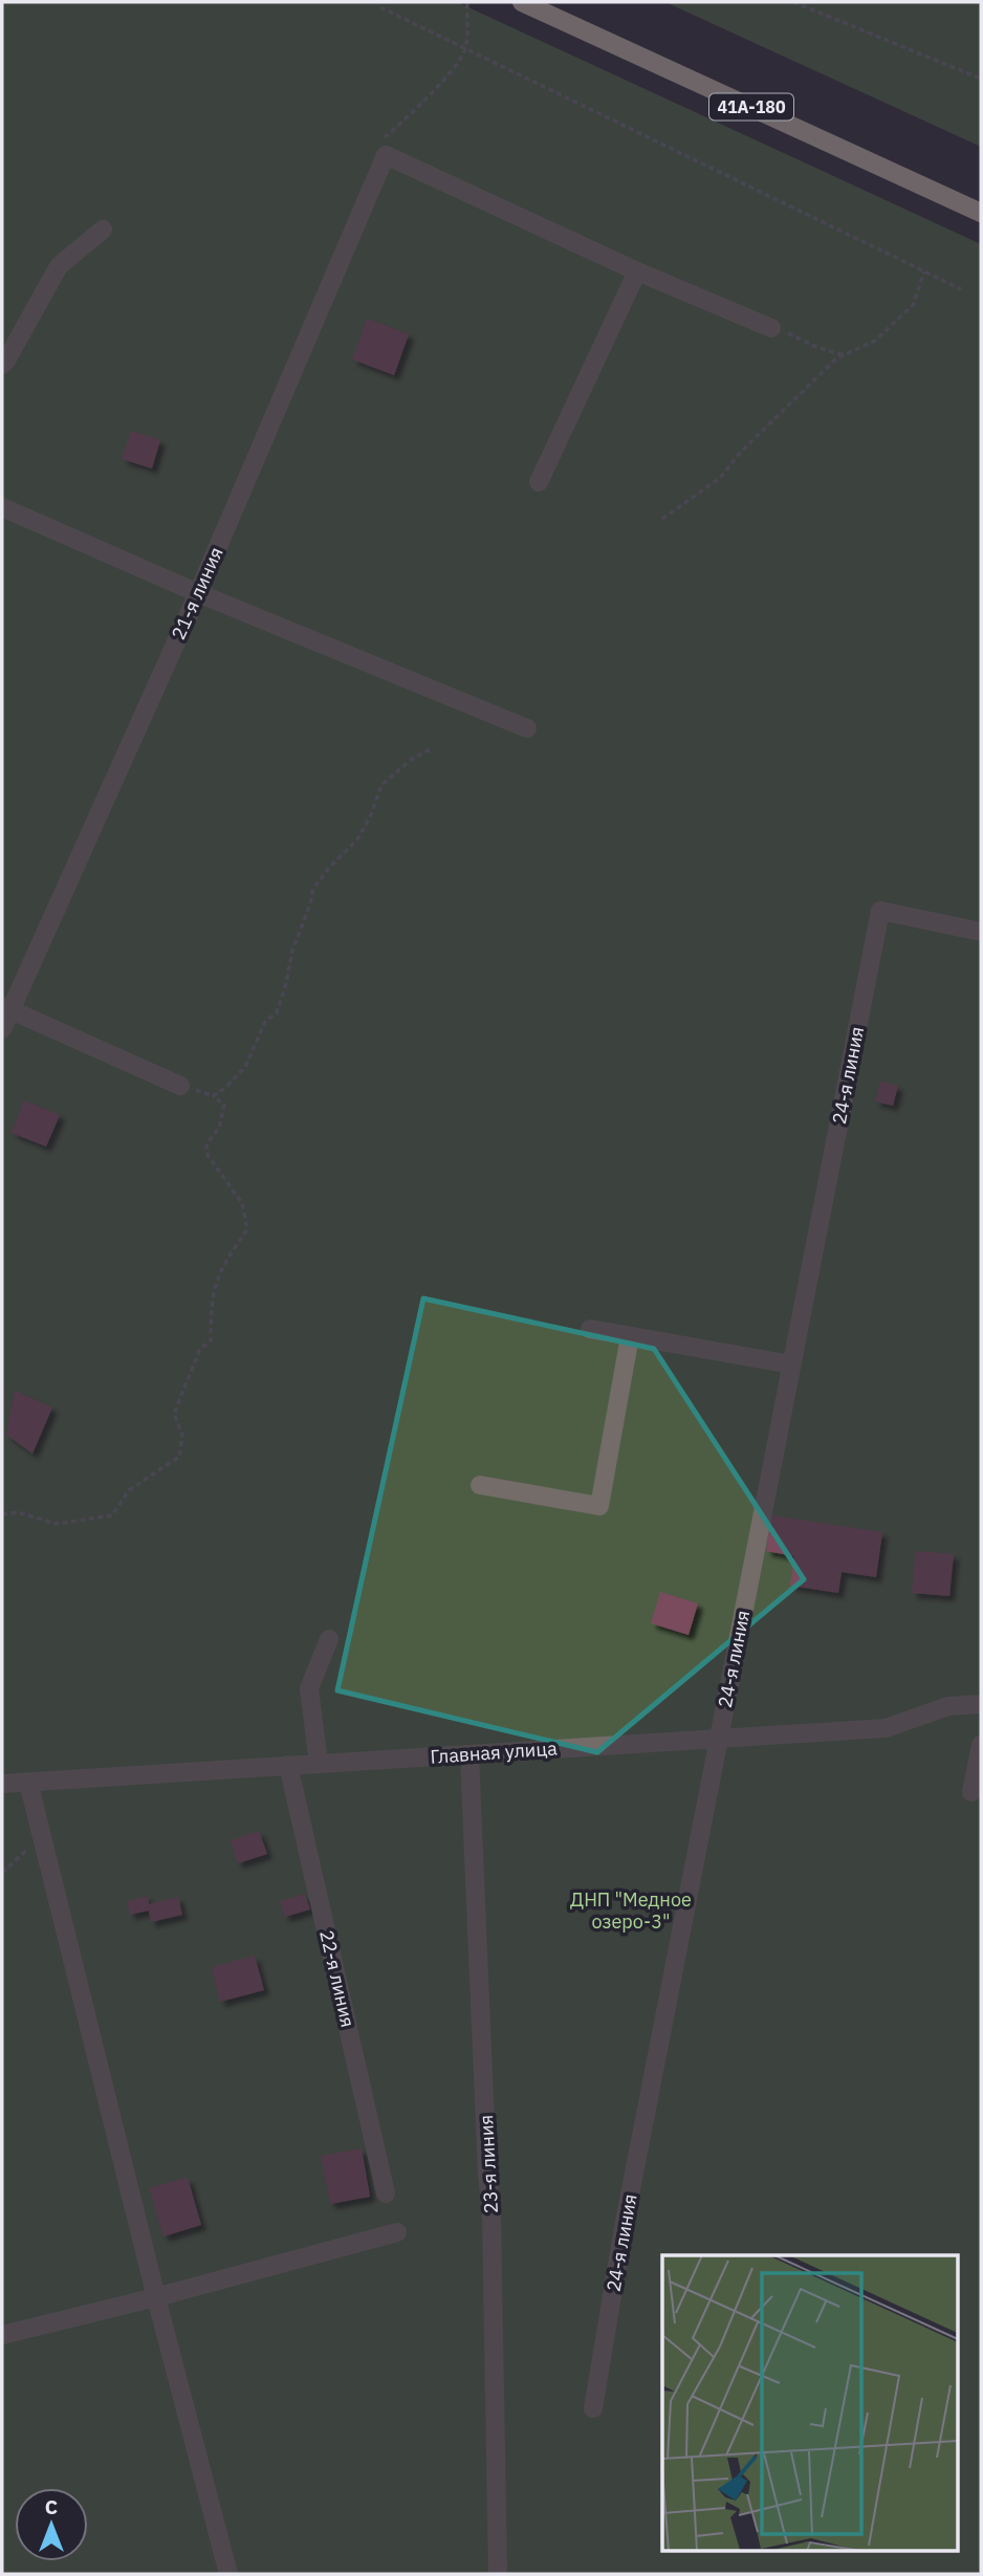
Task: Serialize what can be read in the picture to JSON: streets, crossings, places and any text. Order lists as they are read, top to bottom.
{
  "streets": {
    "main road": ["41А-180"],
    "street": [
      "21-я линия",
      "24-я линия",
      "Главная улица",
      "22-я линия",
      "23-я линия"
    ]
  },
  "crossings": [
    ["24-я линия", "Главная улица"],
    ["Главная улица", "22-я линия"],
    ["Главная улица", "23-я линия"]
  ],
  "parks": ["ДНП \"Медное озеро-3\""],
  "north": "top"
}
